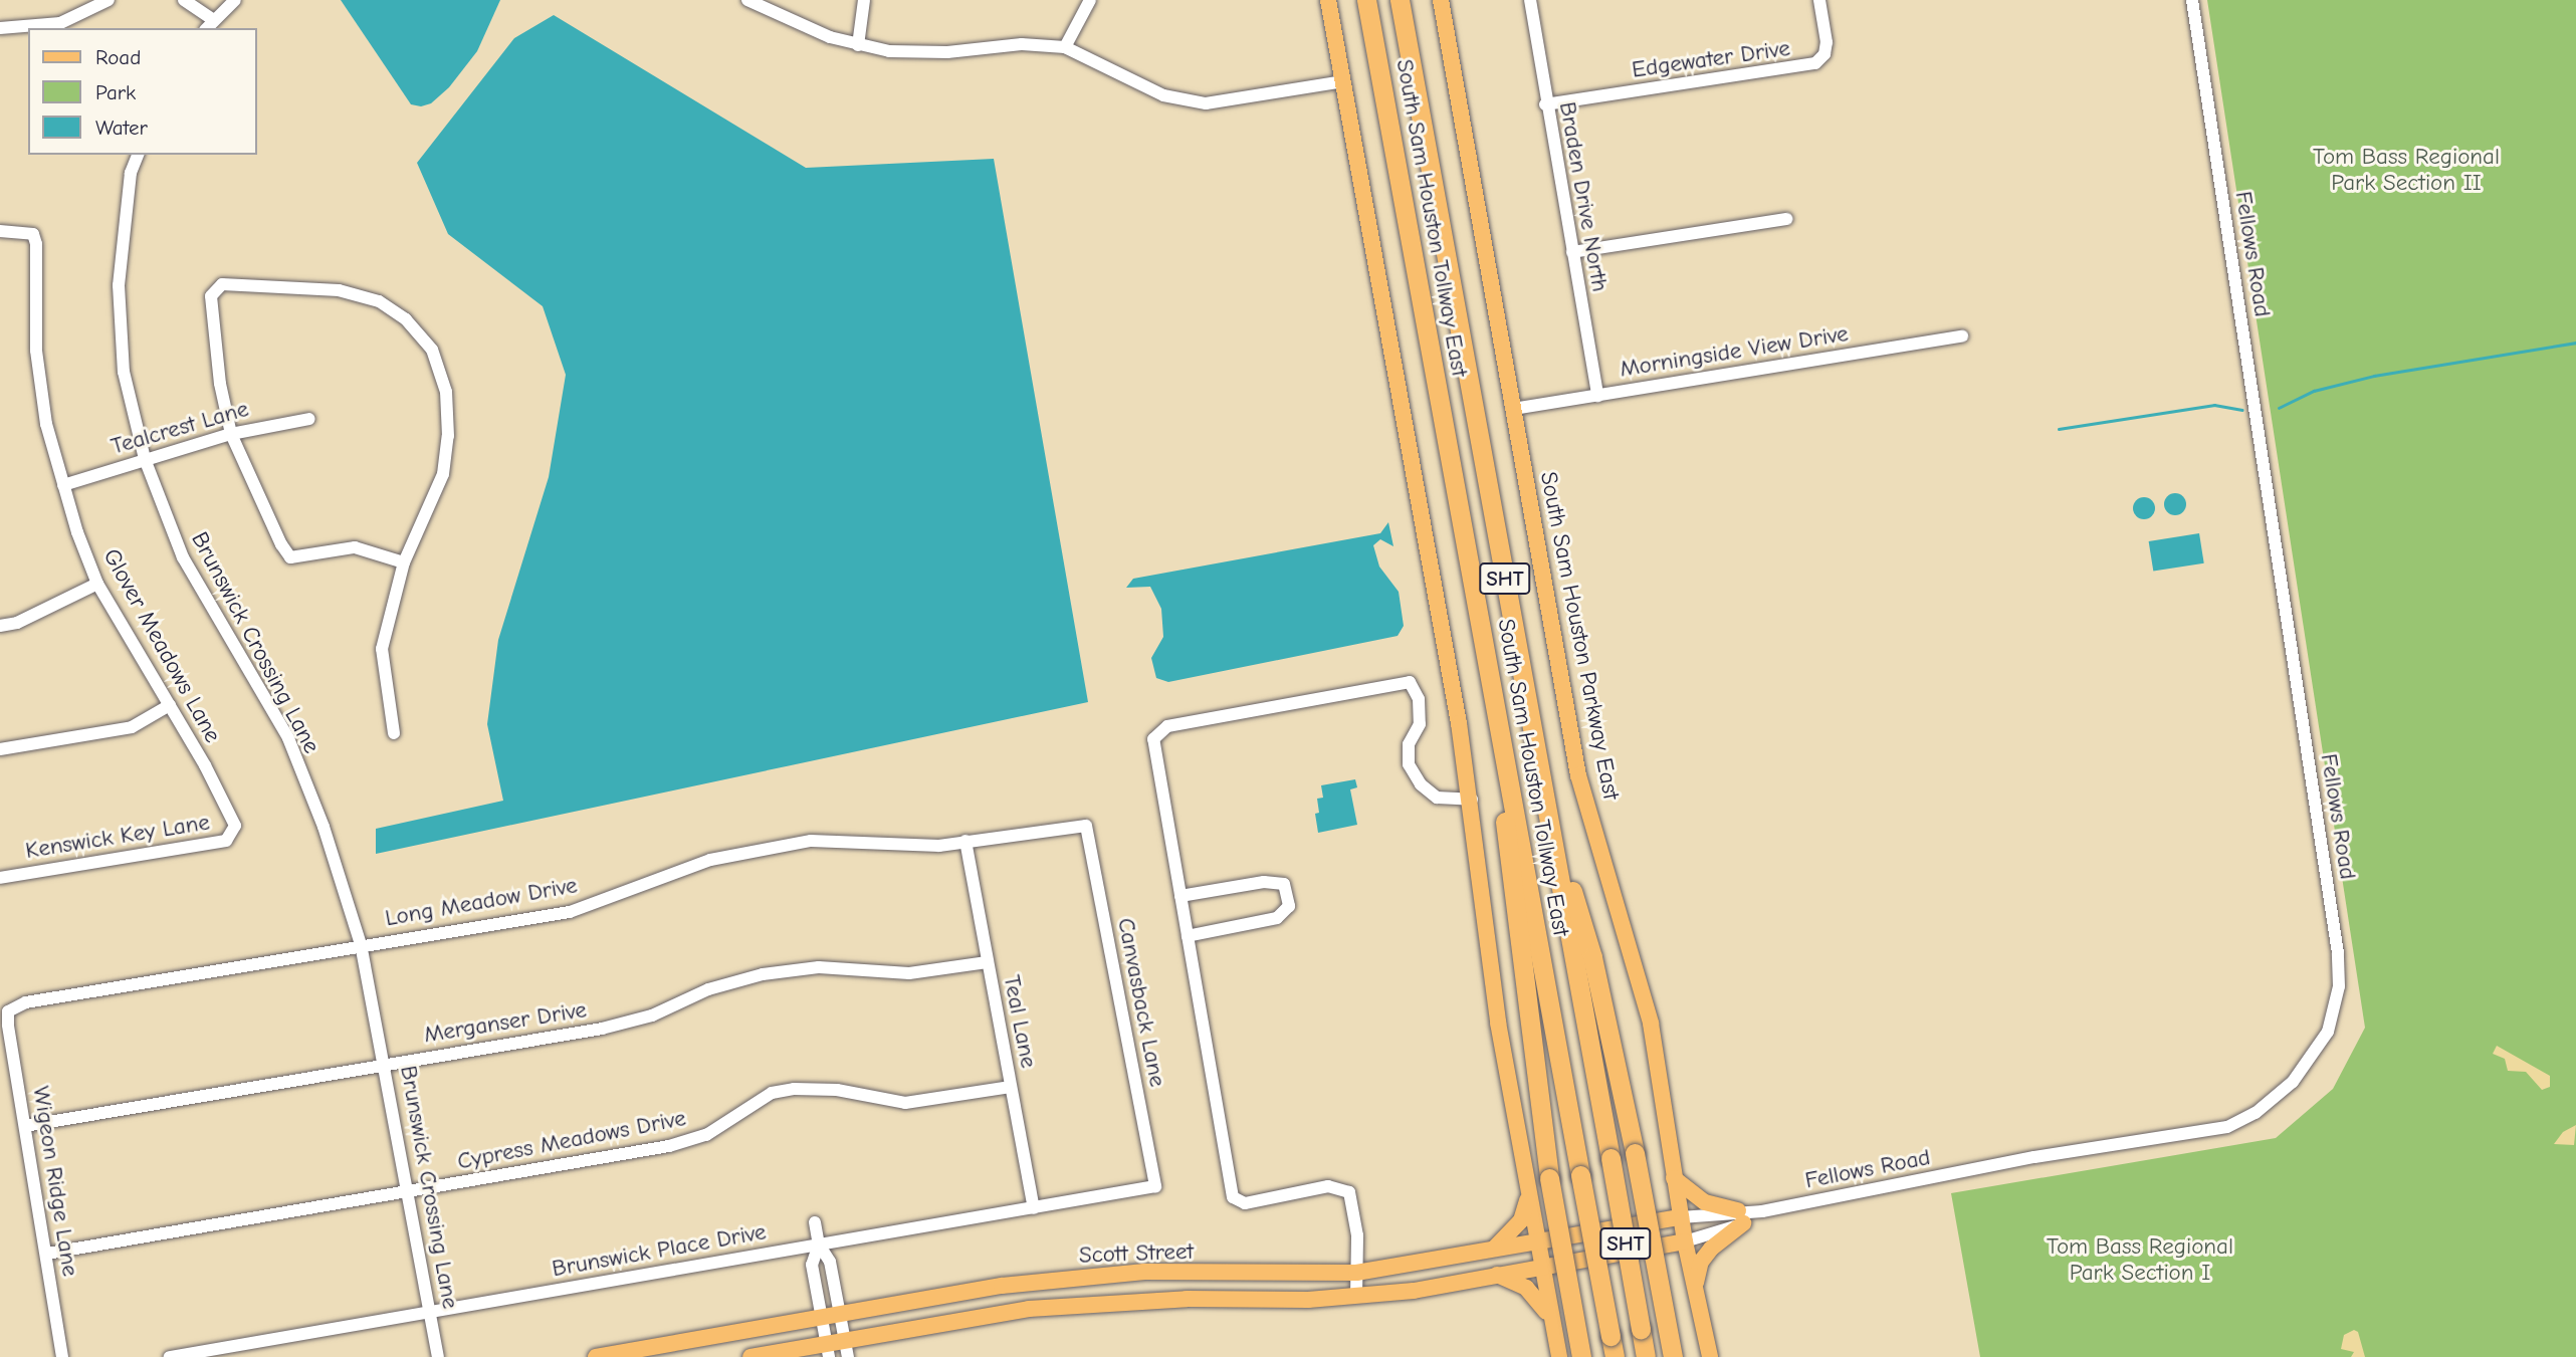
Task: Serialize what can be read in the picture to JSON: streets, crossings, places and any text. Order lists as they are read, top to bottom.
{
  "streets": {
    "highway": ["South Sam Houston Tollway East", "SHT"],
    "main road": ["South Sam Houston Parkway East", "Scott Street"],
    "street": [
      "Edgewater Drive",
      "Braden Drive North",
      "Fellows Road",
      "Morningside View Drive",
      "Tealcrest Lane",
      "Brunswick Crossing Lane",
      "Glover Meadows Lane",
      "Kenswick Key Lane",
      "Long Meadow Drive",
      "Canvasback Lane",
      "Teal Lane",
      "Merganser Drive",
      "Cypress Meadows Drive",
      "Wigeon Ridge Lane",
      "Brunswick Place Drive"
    ]
  },
  "crossings": [
    ["Edgewater Drive", "Braden Drive North"],
    ["Braden Drive North", "Morningside View Drive"],
    ["Fellows Road", "South Sam Houston Parkway East"],
    ["Fellows Road", "Scott Street"],
    ["Morningside View Drive", "South Sam Houston Parkway East"],
    ["Tealcrest Lane", "Brunswick Crossing Lane"],
    ["Tealcrest Lane", "Glover Meadows Lane"],
    ["South Sam Houston Parkway East", "Scott Street"],
    ["Brunswick Crossing Lane", "Long Meadow Drive"],
    ["Brunswick Crossing Lane", "Merganser Drive"],
    ["Brunswick Crossing Lane", "Cypress Meadows Drive"],
    ["Brunswick Crossing Lane", "Brunswick Place Drive"],
    ["Glover Meadows Lane", "Kenswick Key Lane"],
    ["Long Meadow Drive", "Canvasback Lane"],
    ["Long Meadow Drive", "Teal Lane"],
    ["Long Meadow Drive", "Wigeon Ridge Lane"],
    ["Canvasback Lane", "Brunswick Place Drive"],
    ["Teal Lane", "Merganser Drive"],
    ["Teal Lane", "Cypress Meadows Drive"],
    ["Teal Lane", "Brunswick Place Drive"],
    ["Merganser Drive", "Wigeon Ridge Lane"],
    ["Cypress Meadows Drive", "Wigeon Ridge Lane"]
  ],
  "parks": ["Tom Bass Regional Park Section II", "Tom Bass Regional Park Section I"],
  "legend": ["Road", "Park", "Water"]
}
